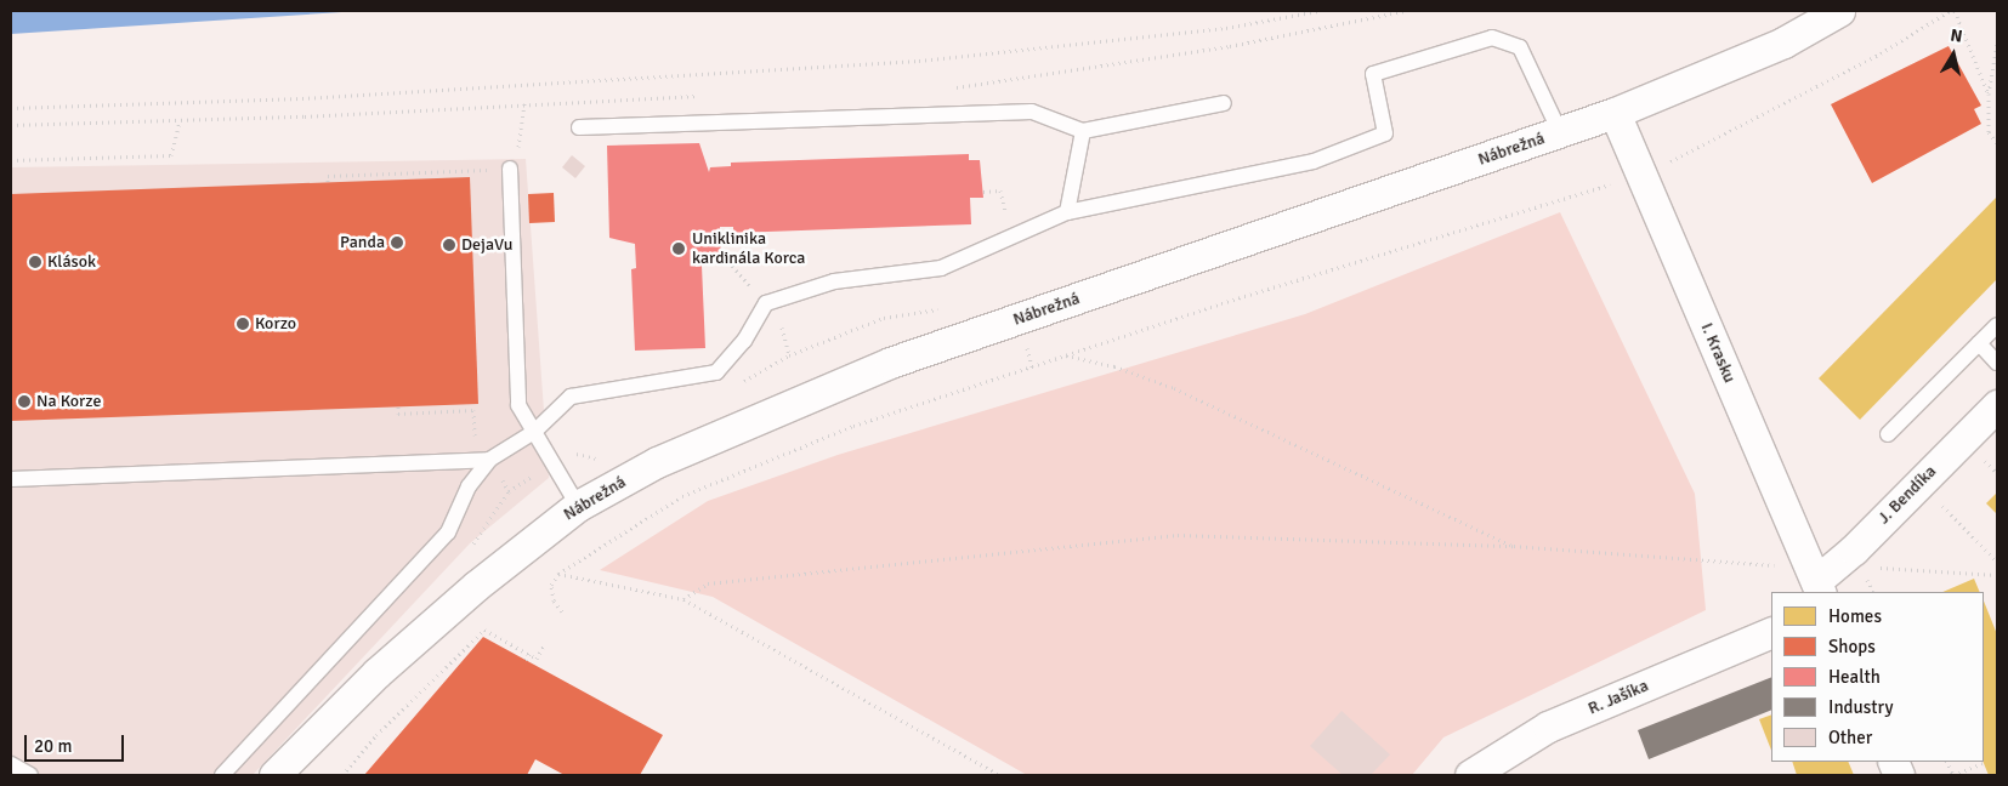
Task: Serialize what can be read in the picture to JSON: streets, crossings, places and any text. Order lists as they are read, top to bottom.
{
  "streets": {
    "street": [
      "Nábrežná",
      "I. Krasku",
      "J. Bendíka",
      "R. Jašíka"
    ]
  },
  "crossings": [
    ["Nábrežná", "I. Krasku"],
    ["I. Krasku", "J. Bendíka"]
  ],
  "places": [
    "Panda",
    "DejaVu",
    "Uniklinika kardinála Korca",
    "Klások",
    "Korzo",
    "Na Korze"
  ],
  "legend": [
    "Homes",
    "Shops",
    "Health",
    "Industry",
    "Other"
  ],
  "scale_bar": "20 m",
  "north": "top"
}
